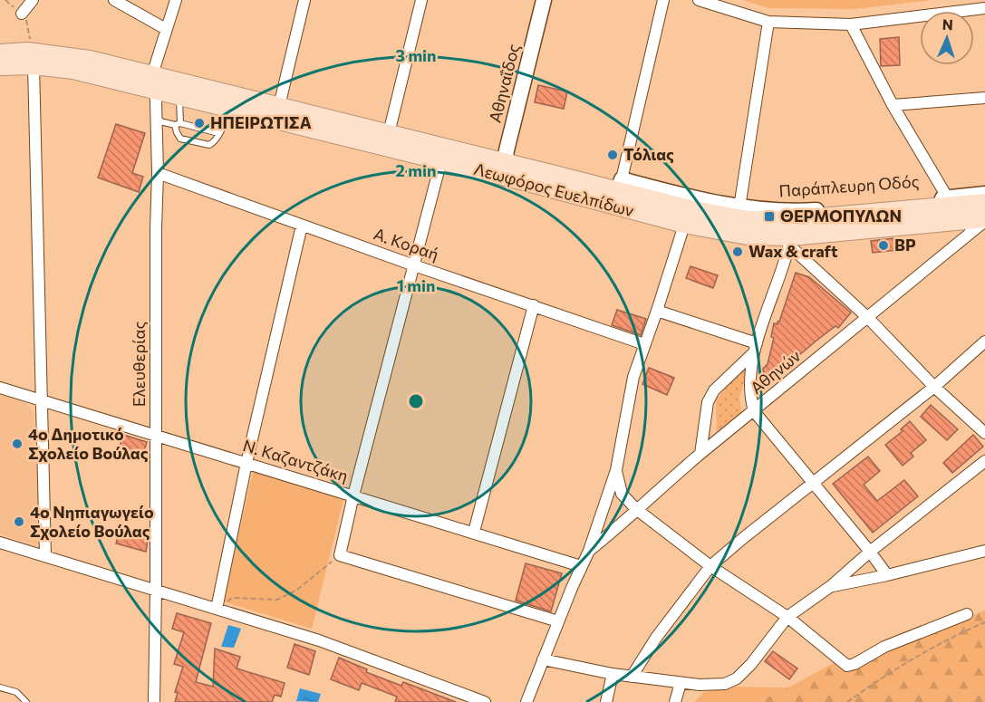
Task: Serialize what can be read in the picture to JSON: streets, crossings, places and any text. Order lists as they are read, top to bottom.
{
  "streets": {
    "main road": ["Λεωφόρος Ευελπίδων"],
    "street": [
      "Αθηναΐδος",
      "Παράπλευρη Οδός",
      "Α. Κοραή",
      "Ελευθερίας",
      "Αθηνών",
      "Ν. Καζαντζάκη"
    ]
  },
  "crossings": [
    ["Αθηναΐδος", "Λεωφόρος Ευελπίδων"],
    ["Παράπλευρη Οδός", "Λεωφόρος Ευελπίδων"],
    ["Λεωφόρος Ευελπίδων", "Ελευθερίας"],
    ["Λεωφόρος Ευελπίδων", "Αθηνών"],
    ["Α. Κοραή", "Ελευθερίας"],
    ["Ελευθερίας", "Ν. Καζαντζάκη"]
  ],
  "places": {
    "other": [
      "ΗΠΕΙΡΩΤΙΣΑ",
      "Τόλιας",
      "BP",
      "Wax & craft",
      "4ο Δημοτικό Σχολείο Βούλας",
      "4ο Νηπιαγωγείο Σχολείο Βούλας"
    ],
    "transit": ["ΘΕΡΜΟΠΥΛΩΝ"]
  },
  "north": "top",
  "rings": ["3 min", "2 min", "1 min"]
}
